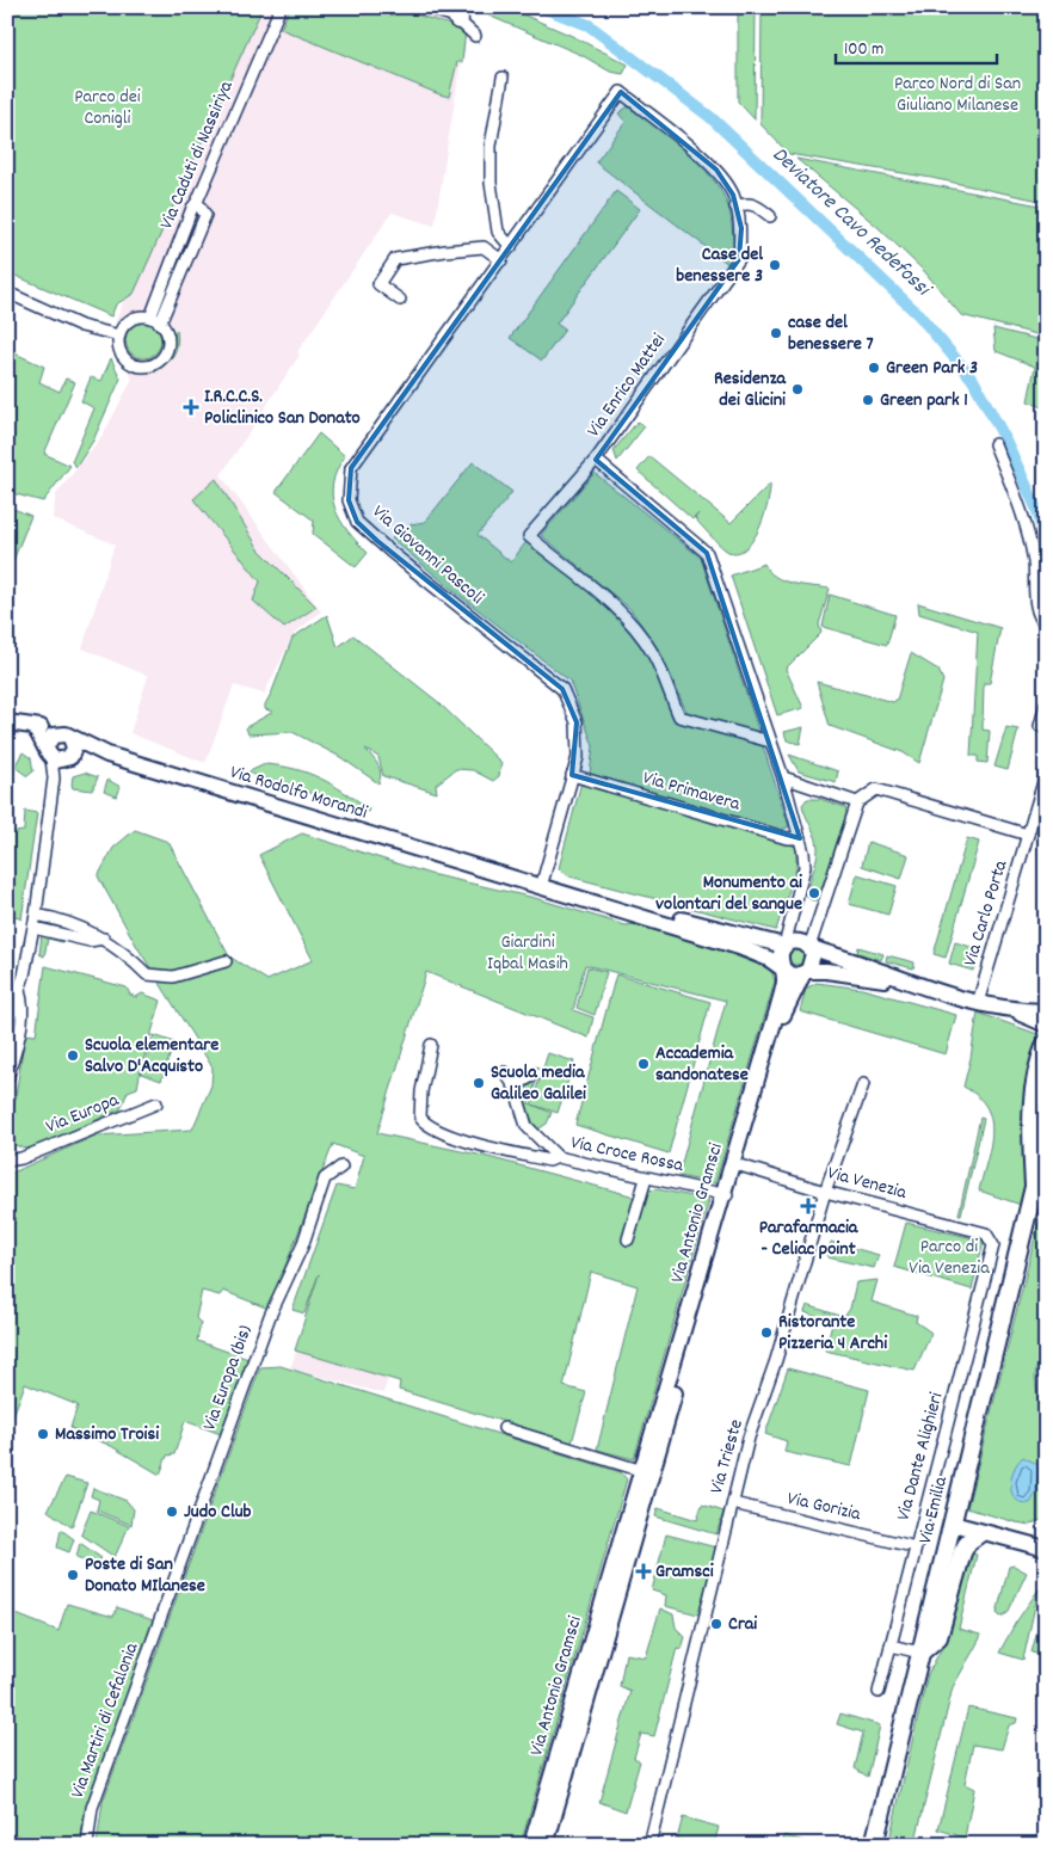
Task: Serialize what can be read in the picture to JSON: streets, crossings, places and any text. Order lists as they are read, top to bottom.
{
  "streets": {
    "main road": ["Via Emilia"],
    "street": [
      "Via Caduti di Nassiriya",
      "Via Enrico Mattei",
      "Via Giovanni Pascoli",
      "Via Primavera",
      "Via Rodolfo Morandi",
      "Via Carlo Porta",
      "Via Europa",
      "Via Croce Rossa",
      "Via Venezia",
      "Via Antonio Gramsci",
      "Via Europa (bis)",
      "Via Trieste",
      "Via Dante Alighieri",
      "Via Gorizia",
      "Via Martiri di Cefalonia"
    ]
  },
  "crossings": [
    ["Via Enrico Mattei", "Via Giovanni Pascoli"],
    ["Via Enrico Mattei", "Via Primavera"],
    ["Via Enrico Mattei", "Via Rodolfo Morandi"],
    ["Via Enrico Mattei", "Via Antonio Gramsci"],
    ["Via Giovanni Pascoli", "Via Primavera"],
    ["Via Giovanni Pascoli", "Via Rodolfo Morandi"],
    ["Via Rodolfo Morandi", "Via Antonio Gramsci"],
    ["Via Croce Rossa", "Via Antonio Gramsci"],
    ["Via Venezia", "Via Antonio Gramsci"],
    ["Via Venezia", "Via Trieste"],
    ["Via Venezia", "Via Dante Alighieri"],
    ["Via Europa (bis)", "Via Martiri di Cefalonia"],
    ["Via Trieste", "Via Gorizia"]
  ],
  "water": ["Deviatore Cavo Redefossi"],
  "parks": [
    "Parco Nord di San Giuliano Milanese",
    "Parco dei Conigli",
    "Giardini Iqbal Masih",
    "Parco di Via Venezia"
  ],
  "places": {
    "other": [
      "Case del benessere 3",
      "case del benessere 7",
      "Green Park 3",
      "Residenza dei Glicini",
      "Green park 1",
      "Monumento ai volontari del sangue",
      "Scuola elementare Salvo D'Acquisto",
      "Accademia sandonatese",
      "Scuola media Galileo Galilei",
      "Ristorante Pizzeria 4 Archi",
      "Massimo Troisi",
      "Judo Club",
      "Poste di San Donato MIlanese",
      "Crai"
    ],
    "health": ["I.R.C.C.S. Policlinico San Donato", "Parafarmacia - Celiac point", "Gramsci"]
  },
  "scale_bar": "100 m"
}
